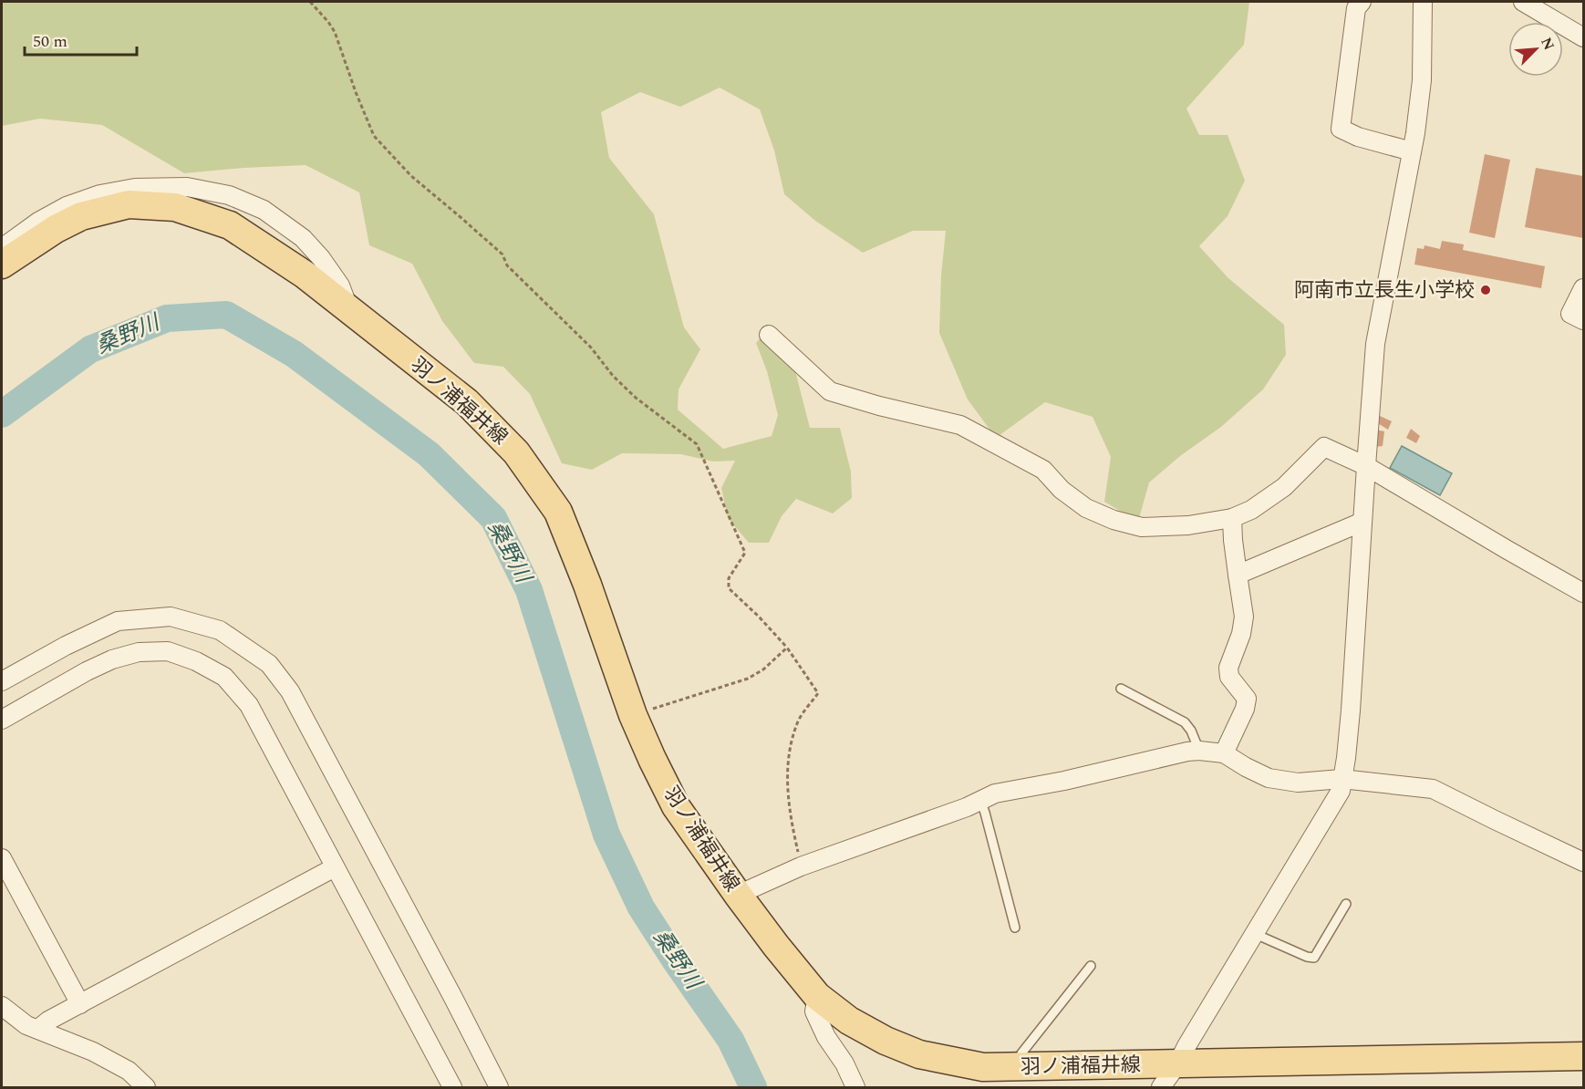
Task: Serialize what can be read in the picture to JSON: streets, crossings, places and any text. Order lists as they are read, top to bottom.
{
  "streets": {
    "main road": ["羽ノ浦福井線"]
  },
  "water": ["桑野川"],
  "places": ["阿南市立長生小学校"],
  "scale_bar": "50 m",
  "north": "top right"
}
